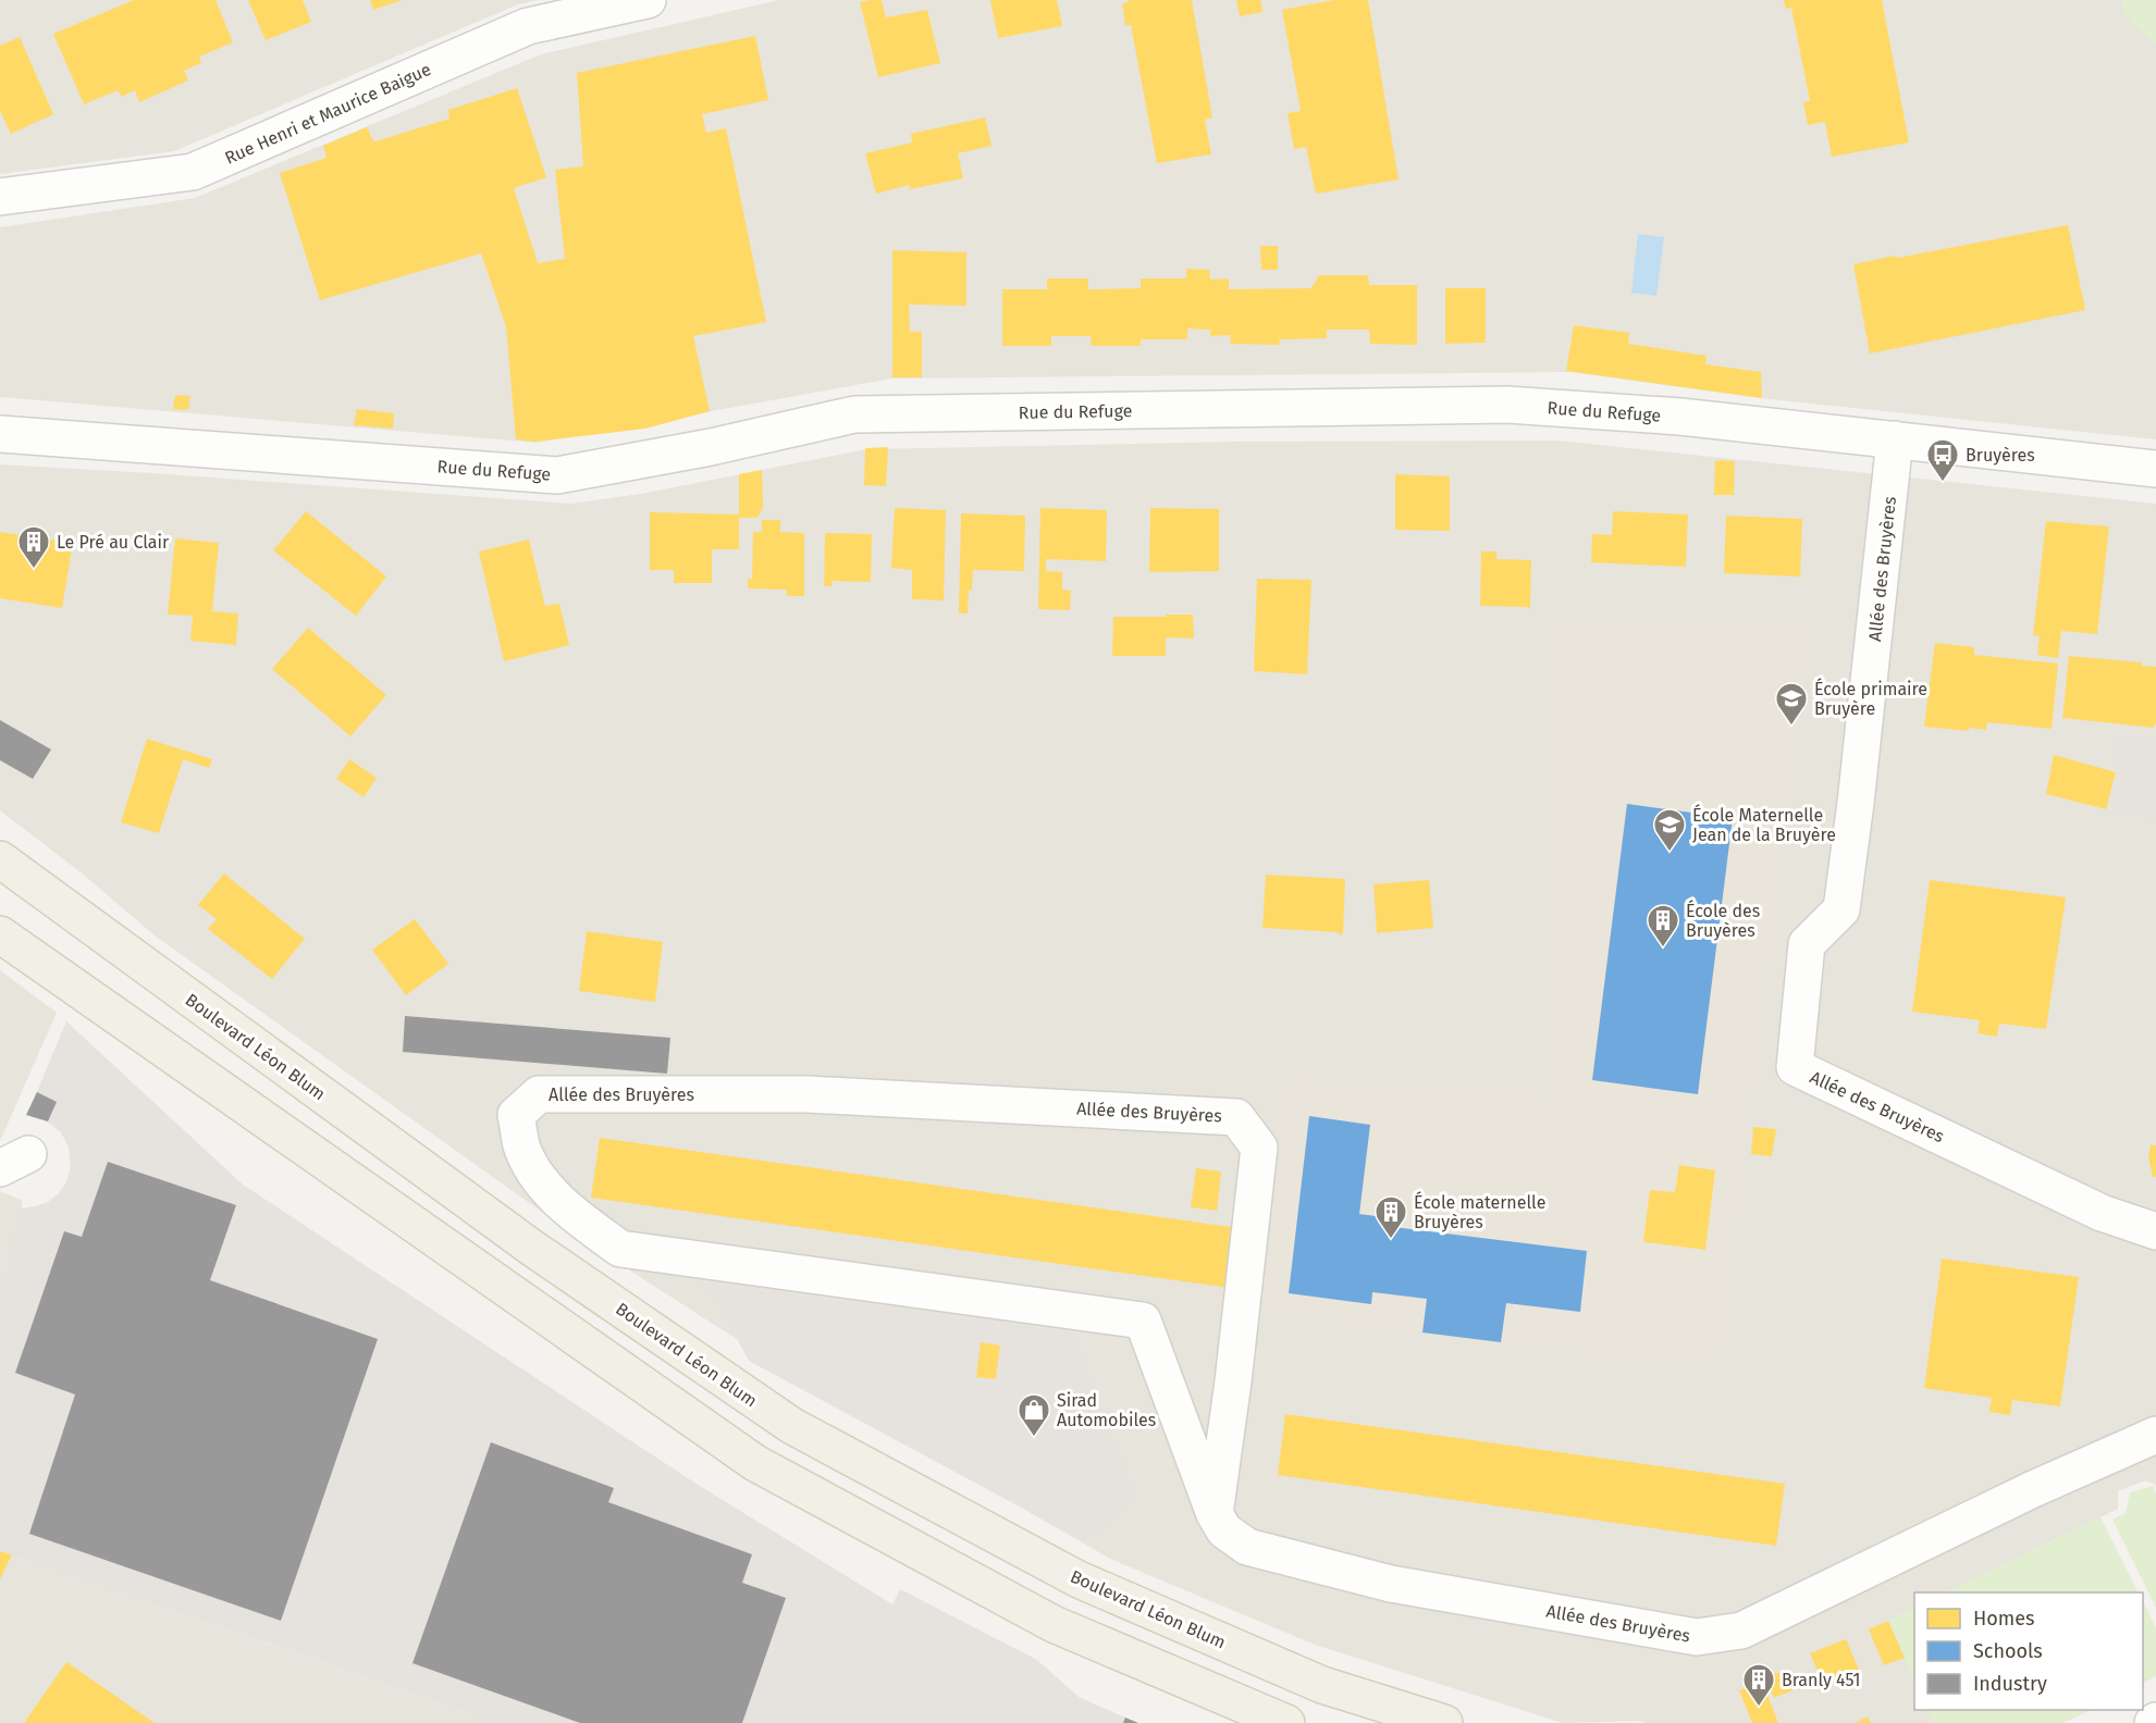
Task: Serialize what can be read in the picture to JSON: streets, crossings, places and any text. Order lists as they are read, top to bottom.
{
  "streets": {
    "main road": ["Boulevard Léon Blum"],
    "street": ["Rue Henri et Maurice Baigue", "Rue du Refuge", "Allée des Bruyères"]
  },
  "crossings": [
    ["Rue du Refuge", "Allée des Bruyères"]
  ],
  "places": {
    "bus stop": ["Bruyères"],
    "building": [
      "Le Pré au Clair",
      "École des Bruyères",
      "École maternelle Bruyères",
      "Branly 451"
    ],
    "school or university": ["École primaire Bruyère", "École Maternelle Jean de la Bruyère"],
    "shop": ["Sirad Automobiles"]
  },
  "legend": ["Homes", "Schools", "Industry"]
}
